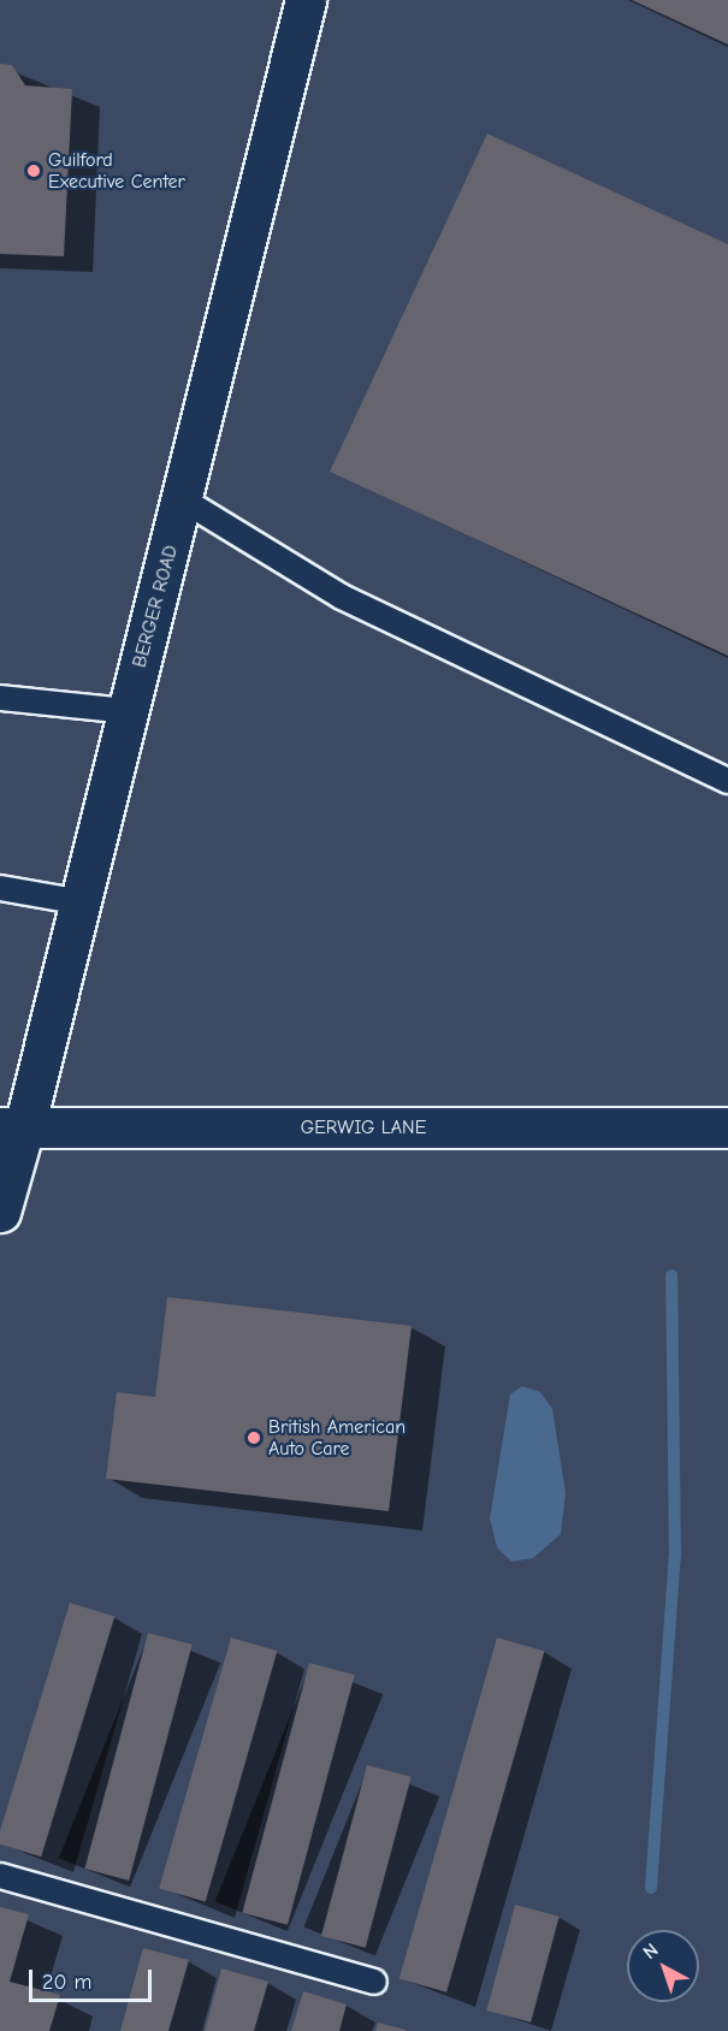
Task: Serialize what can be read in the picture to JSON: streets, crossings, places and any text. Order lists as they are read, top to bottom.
{
  "streets": {
    "street": ["BERGER ROAD", "GERWIG LANE"]
  },
  "crossings": [
    ["BERGER ROAD", "GERWIG LANE"]
  ],
  "places": ["Guilford Executive Center", "British American Auto Care"],
  "scale_bar": "20 m",
  "north": "top left"
}
